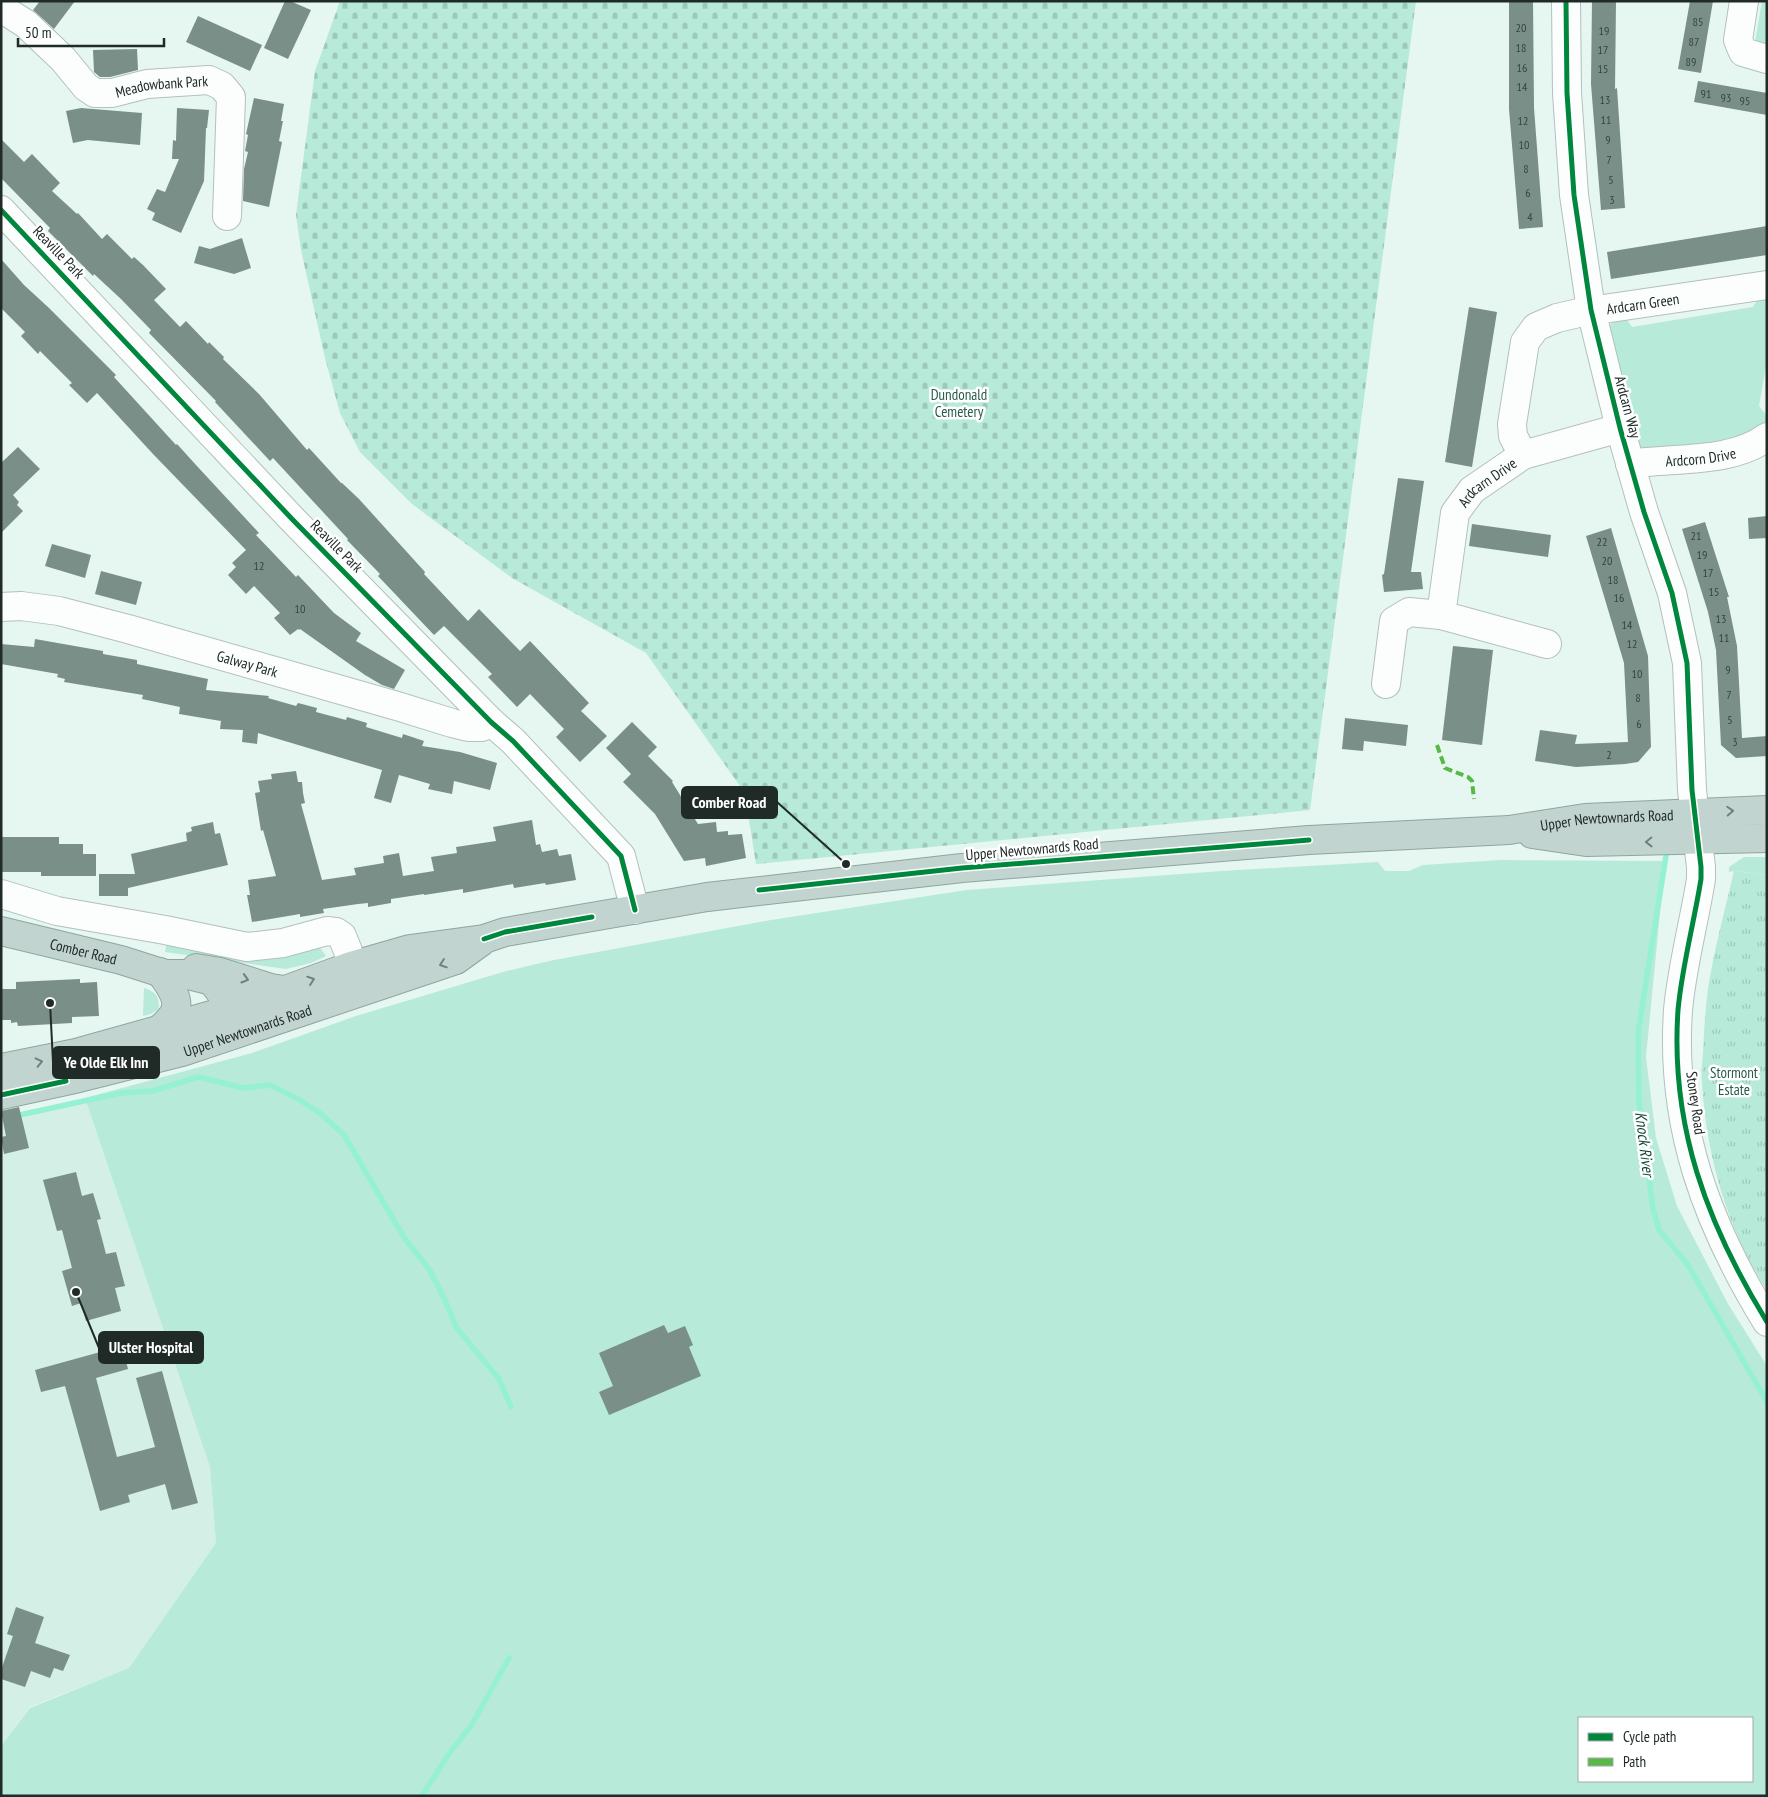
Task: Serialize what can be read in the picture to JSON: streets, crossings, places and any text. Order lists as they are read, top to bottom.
{
  "streets": {
    "highway": ["Upper Newtownards Road", "Comber Road"],
    "street": [
      "Meadowbank Park",
      "Reaville Park",
      "Ardcarn Green",
      "Ardcarn Way",
      "Ardcorn Drive",
      "Ardcarn Drive",
      "Galway Park",
      "Stoney Road"
    ]
  },
  "crossings": [
    ["Reaville Park", "Galway Park"],
    ["Reaville Park", "Upper Newtownards Road"],
    ["Ardcarn Green", "Ardcarn Way"],
    ["Ardcarn Green", "Ardcarn Drive"],
    ["Ardcarn Way", "Ardcorn Drive"],
    ["Ardcarn Way", "Ardcarn Drive"],
    ["Ardcarn Way", "Upper Newtownards Road"],
    ["Ardcarn Way", "Stoney Road"],
    ["Upper Newtownards Road", "Comber Road"],
    ["Upper Newtownards Road", "Stoney Road"]
  ],
  "water": ["Knock River"],
  "parks": ["Dundonald Cemetery", "Stormont Estate"],
  "places": ["Comber Road", "Ye Olde Elk Inn", "Ulster Hospital"],
  "house_numbers": [
    "85",
    "20",
    "19",
    "87",
    "18",
    "17",
    "89",
    "16",
    "15",
    "14",
    "91",
    "93",
    "13",
    "95",
    "11",
    "12",
    "9",
    "10",
    "7",
    "8",
    "5",
    "6",
    "3",
    "4",
    "21",
    "22",
    "19",
    "20",
    "12",
    "17",
    "18",
    "15",
    "16",
    "10",
    "13",
    "14",
    "11",
    "12",
    "9",
    "10",
    "7",
    "8",
    "5",
    "6",
    "3",
    "2"
  ],
  "legend": ["Cycle path", "Path"],
  "scale_bar": "50 m"
}
